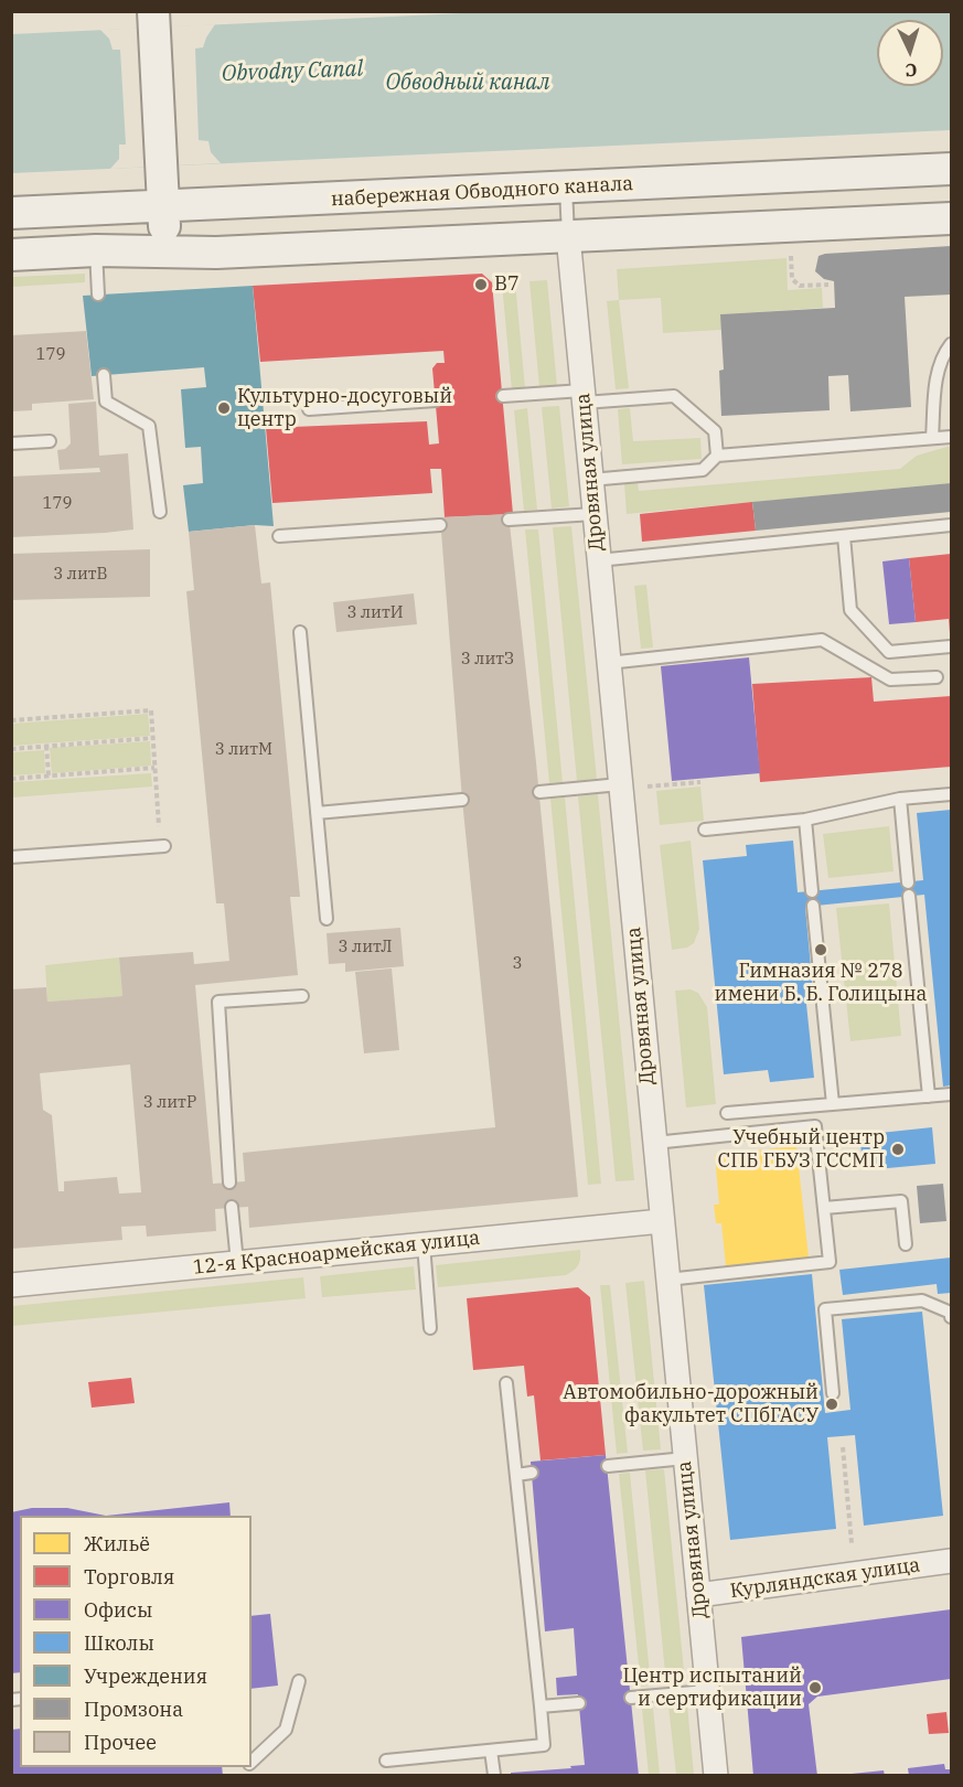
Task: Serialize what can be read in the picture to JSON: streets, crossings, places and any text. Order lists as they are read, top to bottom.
{
  "streets": {
    "street": [
      "набережная Обводного канала",
      "Дровяная улица",
      "12-я Красноармейская улица",
      "Курляндская улица"
    ]
  },
  "crossings": [
    ["Дровяная улица", "12-я Красноармейская улица"],
    ["Дровяная улица", "Курляндская улица"]
  ],
  "water": ["Obvodny Canal", "Обводный канал"],
  "places": [
    "В7",
    "Культурно-досуговый центр",
    "Гимназия № 278 имени Б. Б. Голицына",
    "Учебный центр СПБ ГБУЗ ГССМП",
    "Автомобильно-дорожный факультет СПбГАСУ",
    "Центр испытаний и сертификации"
  ],
  "house_numbers": [
    "179",
    "179",
    "3 литВ",
    "3 литИ",
    "3 литЗ",
    "3 литМ",
    "3 литЛ",
    "3",
    "3 литР"
  ],
  "legend": [
    "Жильё",
    "Торговля",
    "Офисы",
    "Школы",
    "Учреждения",
    "Промзона",
    "Прочее"
  ],
  "north": "bottom"
}
